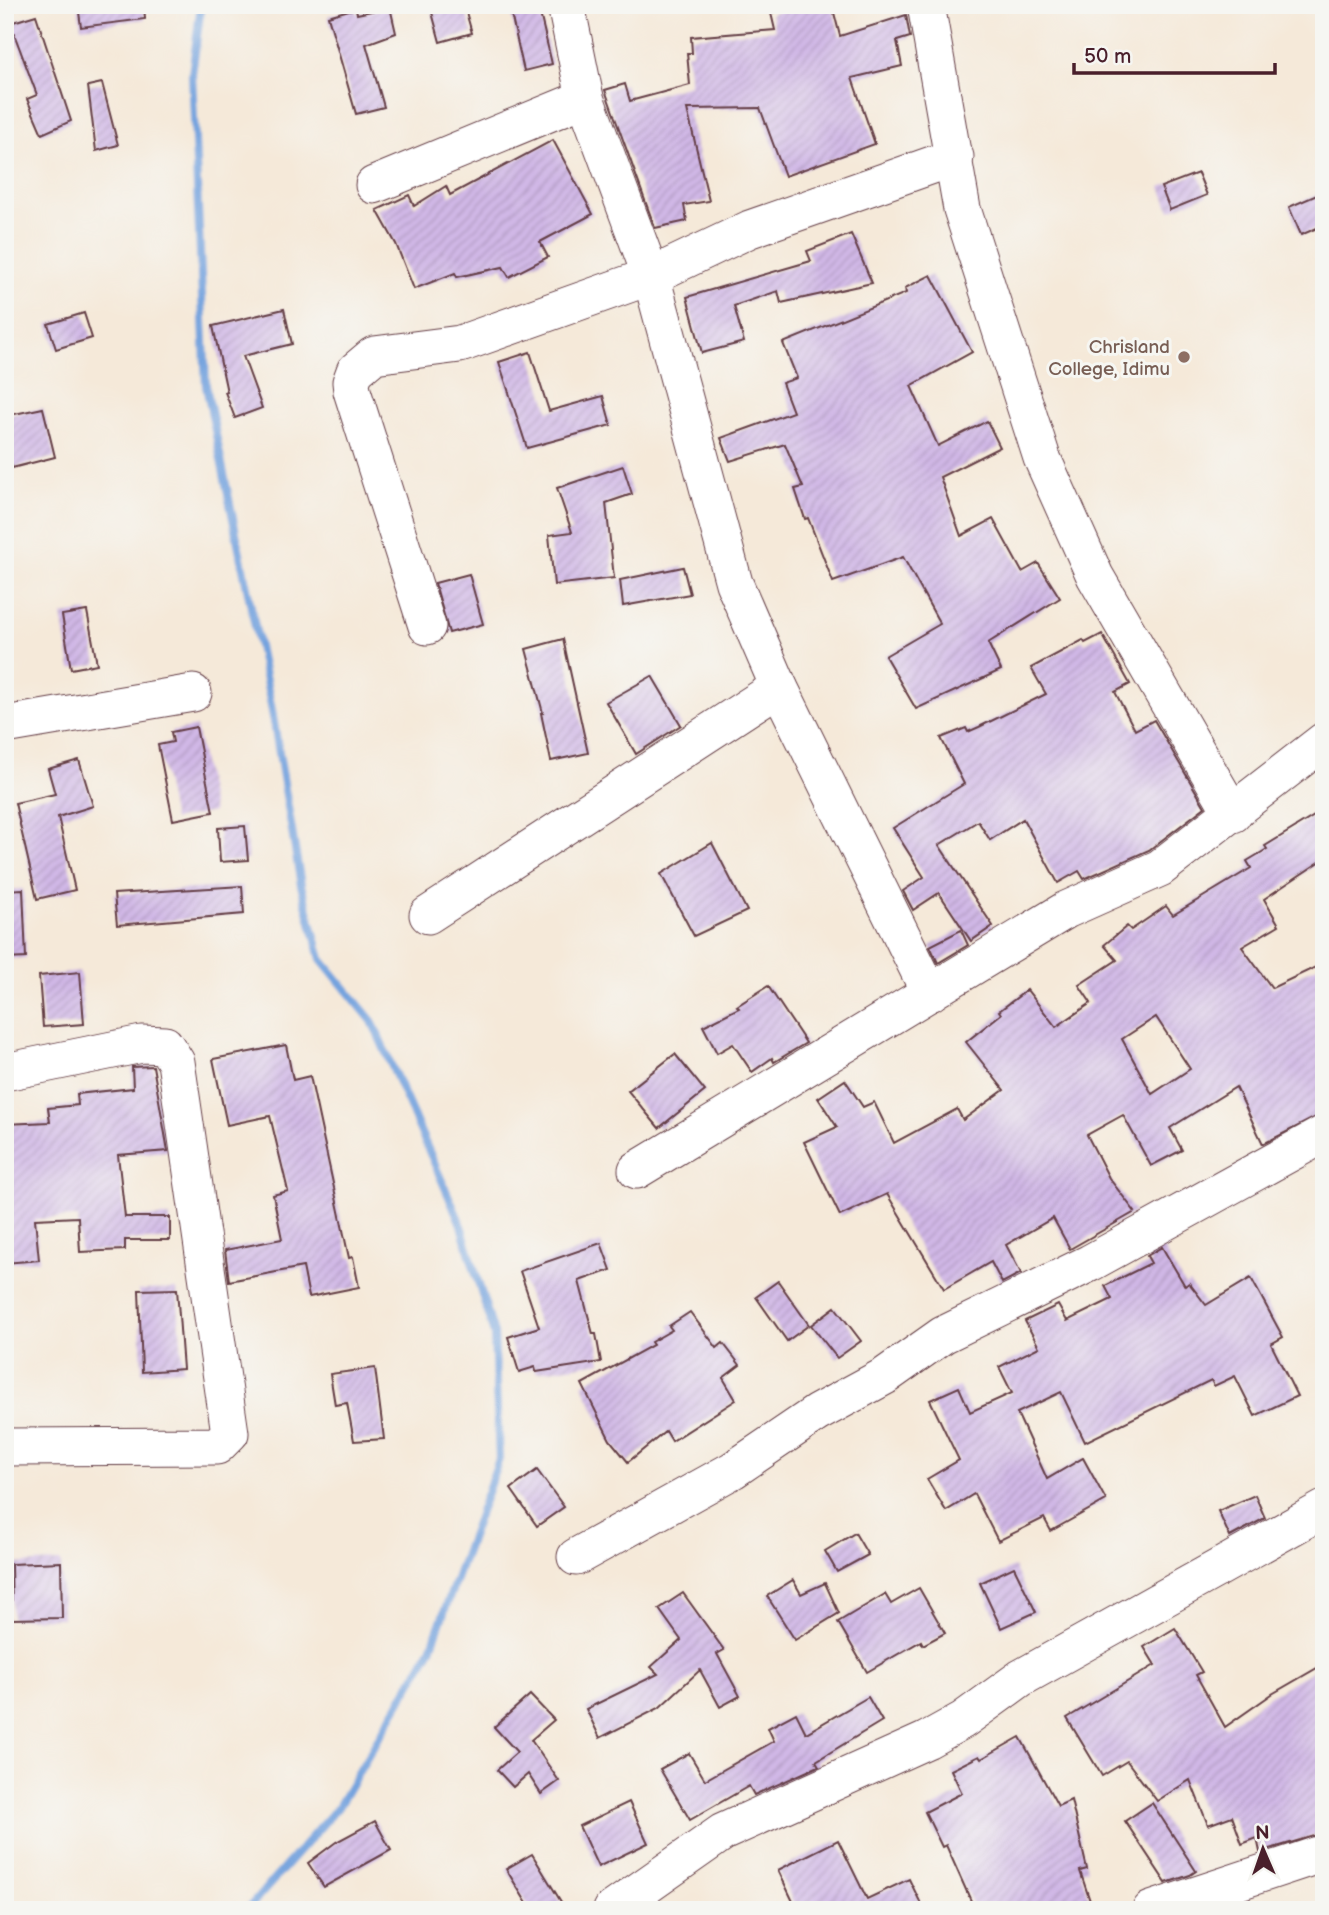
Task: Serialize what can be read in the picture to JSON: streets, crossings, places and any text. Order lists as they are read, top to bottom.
{
  "places": ["Chrisland College, Idimu"],
  "scale_bar": "50 m",
  "north": "top"
}
